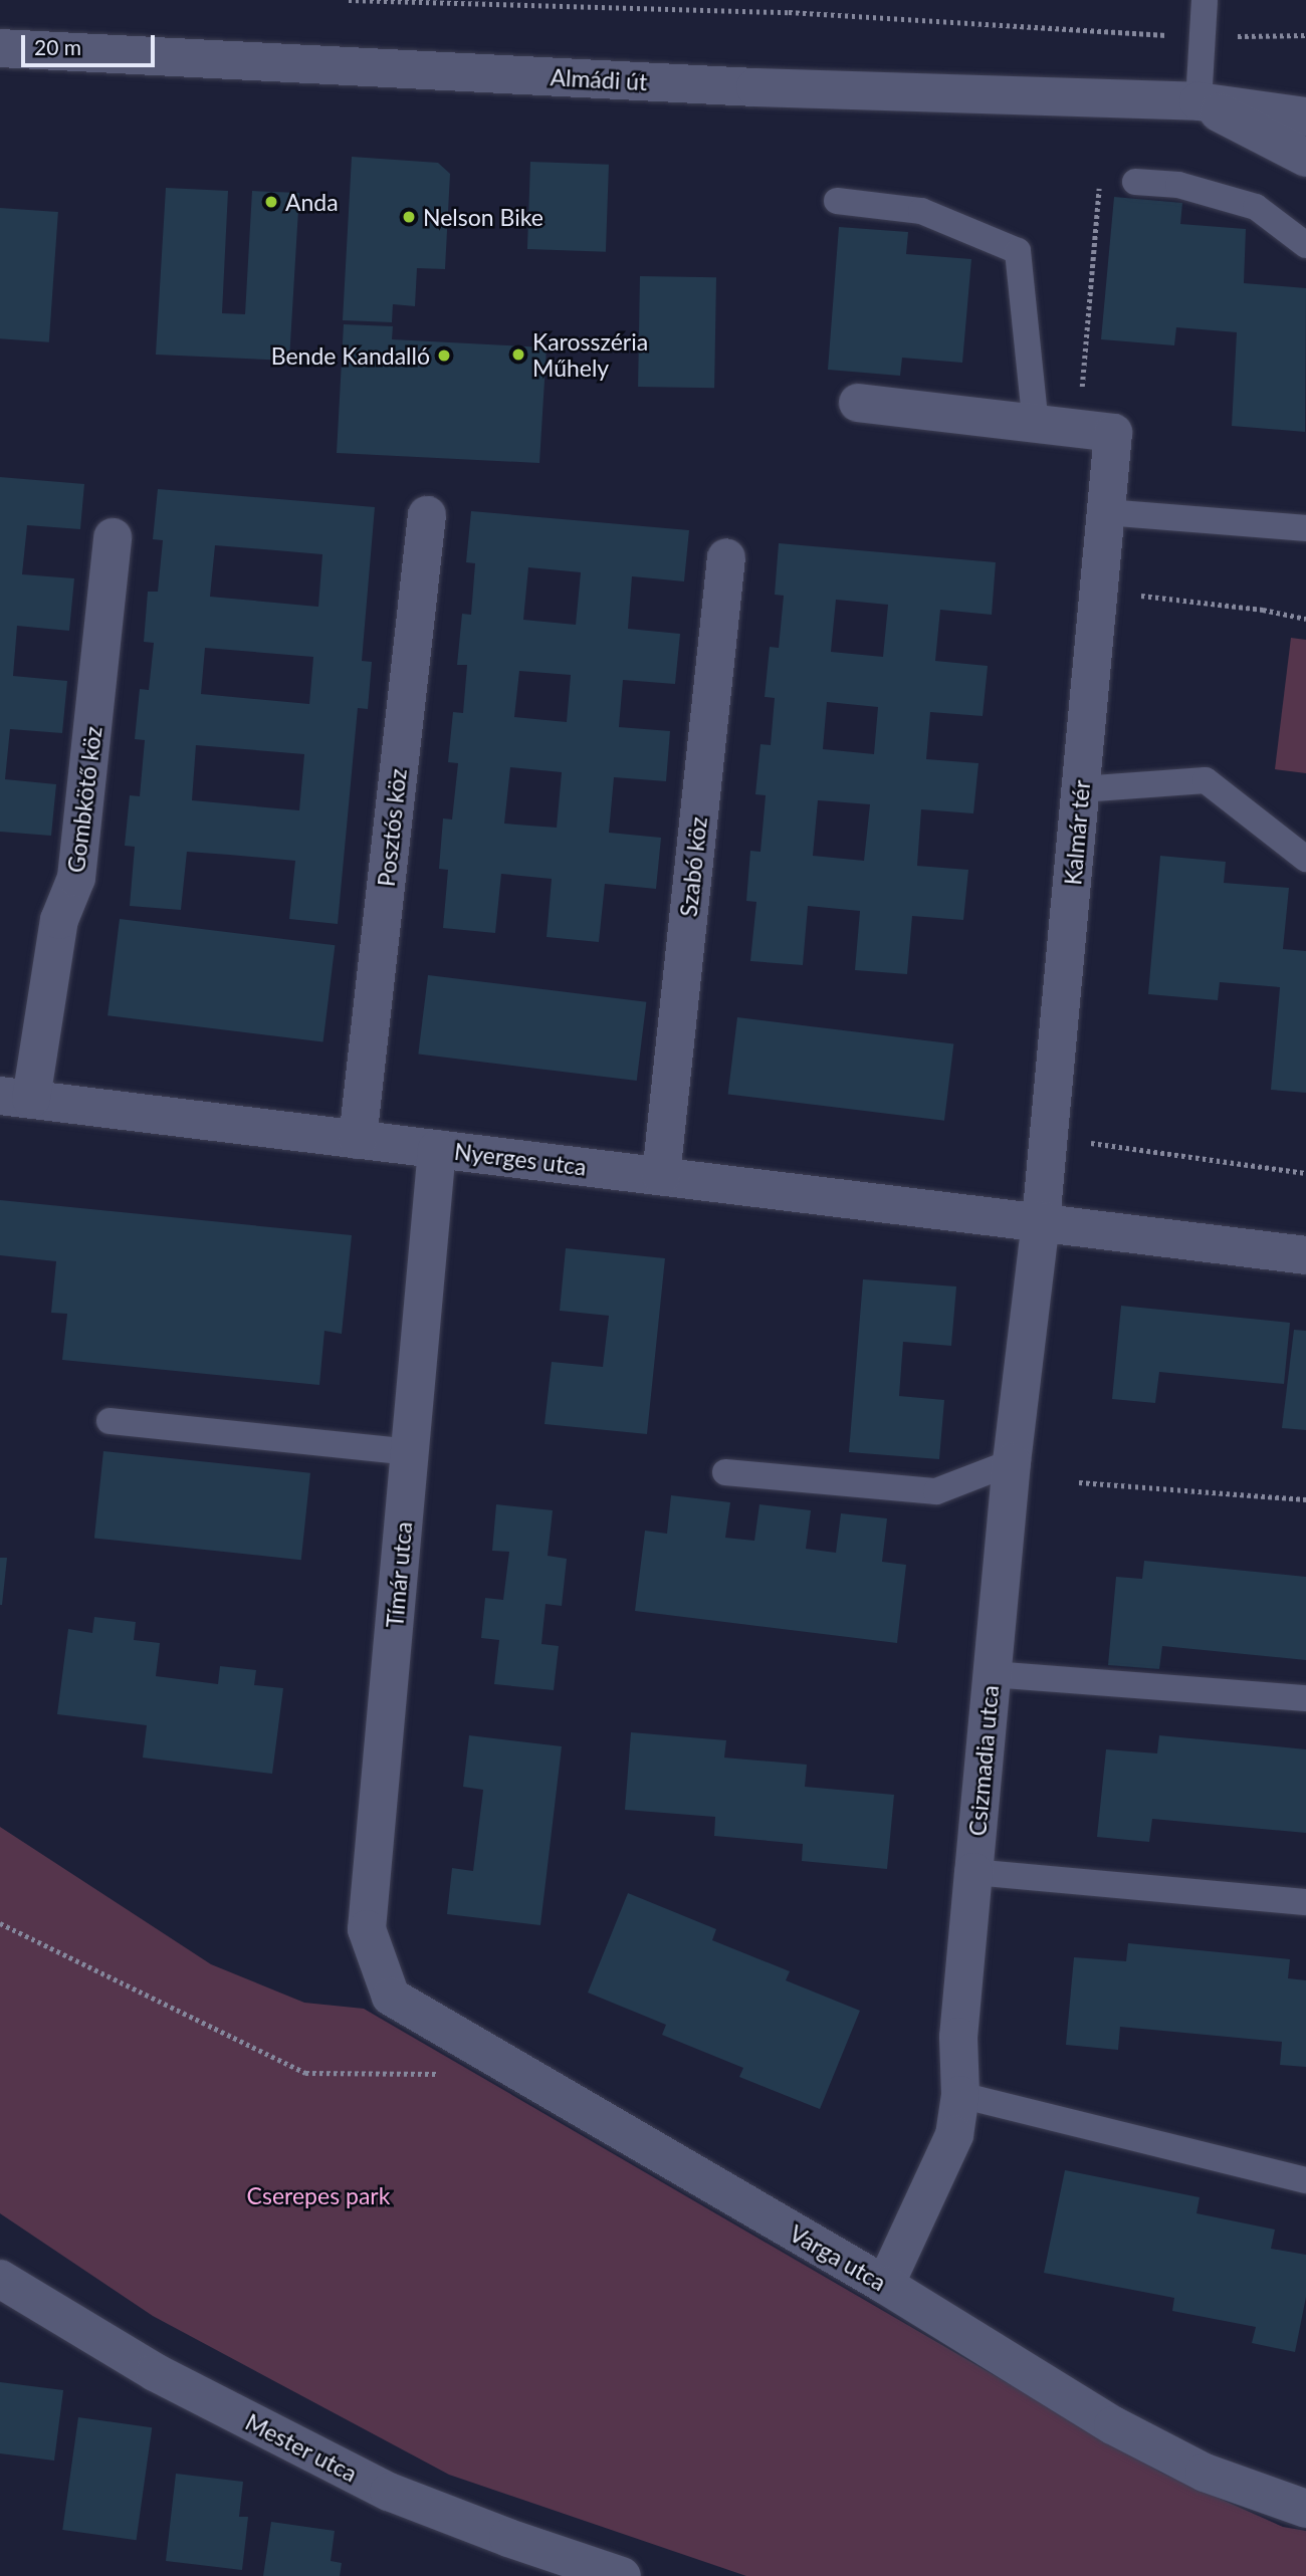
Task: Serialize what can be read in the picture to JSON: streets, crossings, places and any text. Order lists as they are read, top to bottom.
{
  "streets": {
    "street": [
      "Almádi út",
      "Gombkötő köz",
      "Posztós köz",
      "Kalmár tér",
      "Szabó köz",
      "Nyerges utca",
      "Tímár utca",
      "Csizmadia utca",
      "Varga utca",
      "Mester utca"
    ]
  },
  "crossings": [
    ["Gombkötő köz", "Nyerges utca"],
    ["Posztós köz", "Nyerges utca"],
    ["Kalmár tér", "Nyerges utca"],
    ["Kalmár tér", "Csizmadia utca"],
    ["Szabó köz", "Nyerges utca"],
    ["Nyerges utca", "Tímár utca"],
    ["Nyerges utca", "Csizmadia utca"],
    ["Tímár utca", "Varga utca"],
    ["Csizmadia utca", "Varga utca"]
  ],
  "parks": ["Cserepes park"],
  "places": [
    "Anda",
    "Nelson Bike",
    "Karosszéria Műhely",
    "Bende Kandalló"
  ],
  "scale_bar": "20 m"
}
